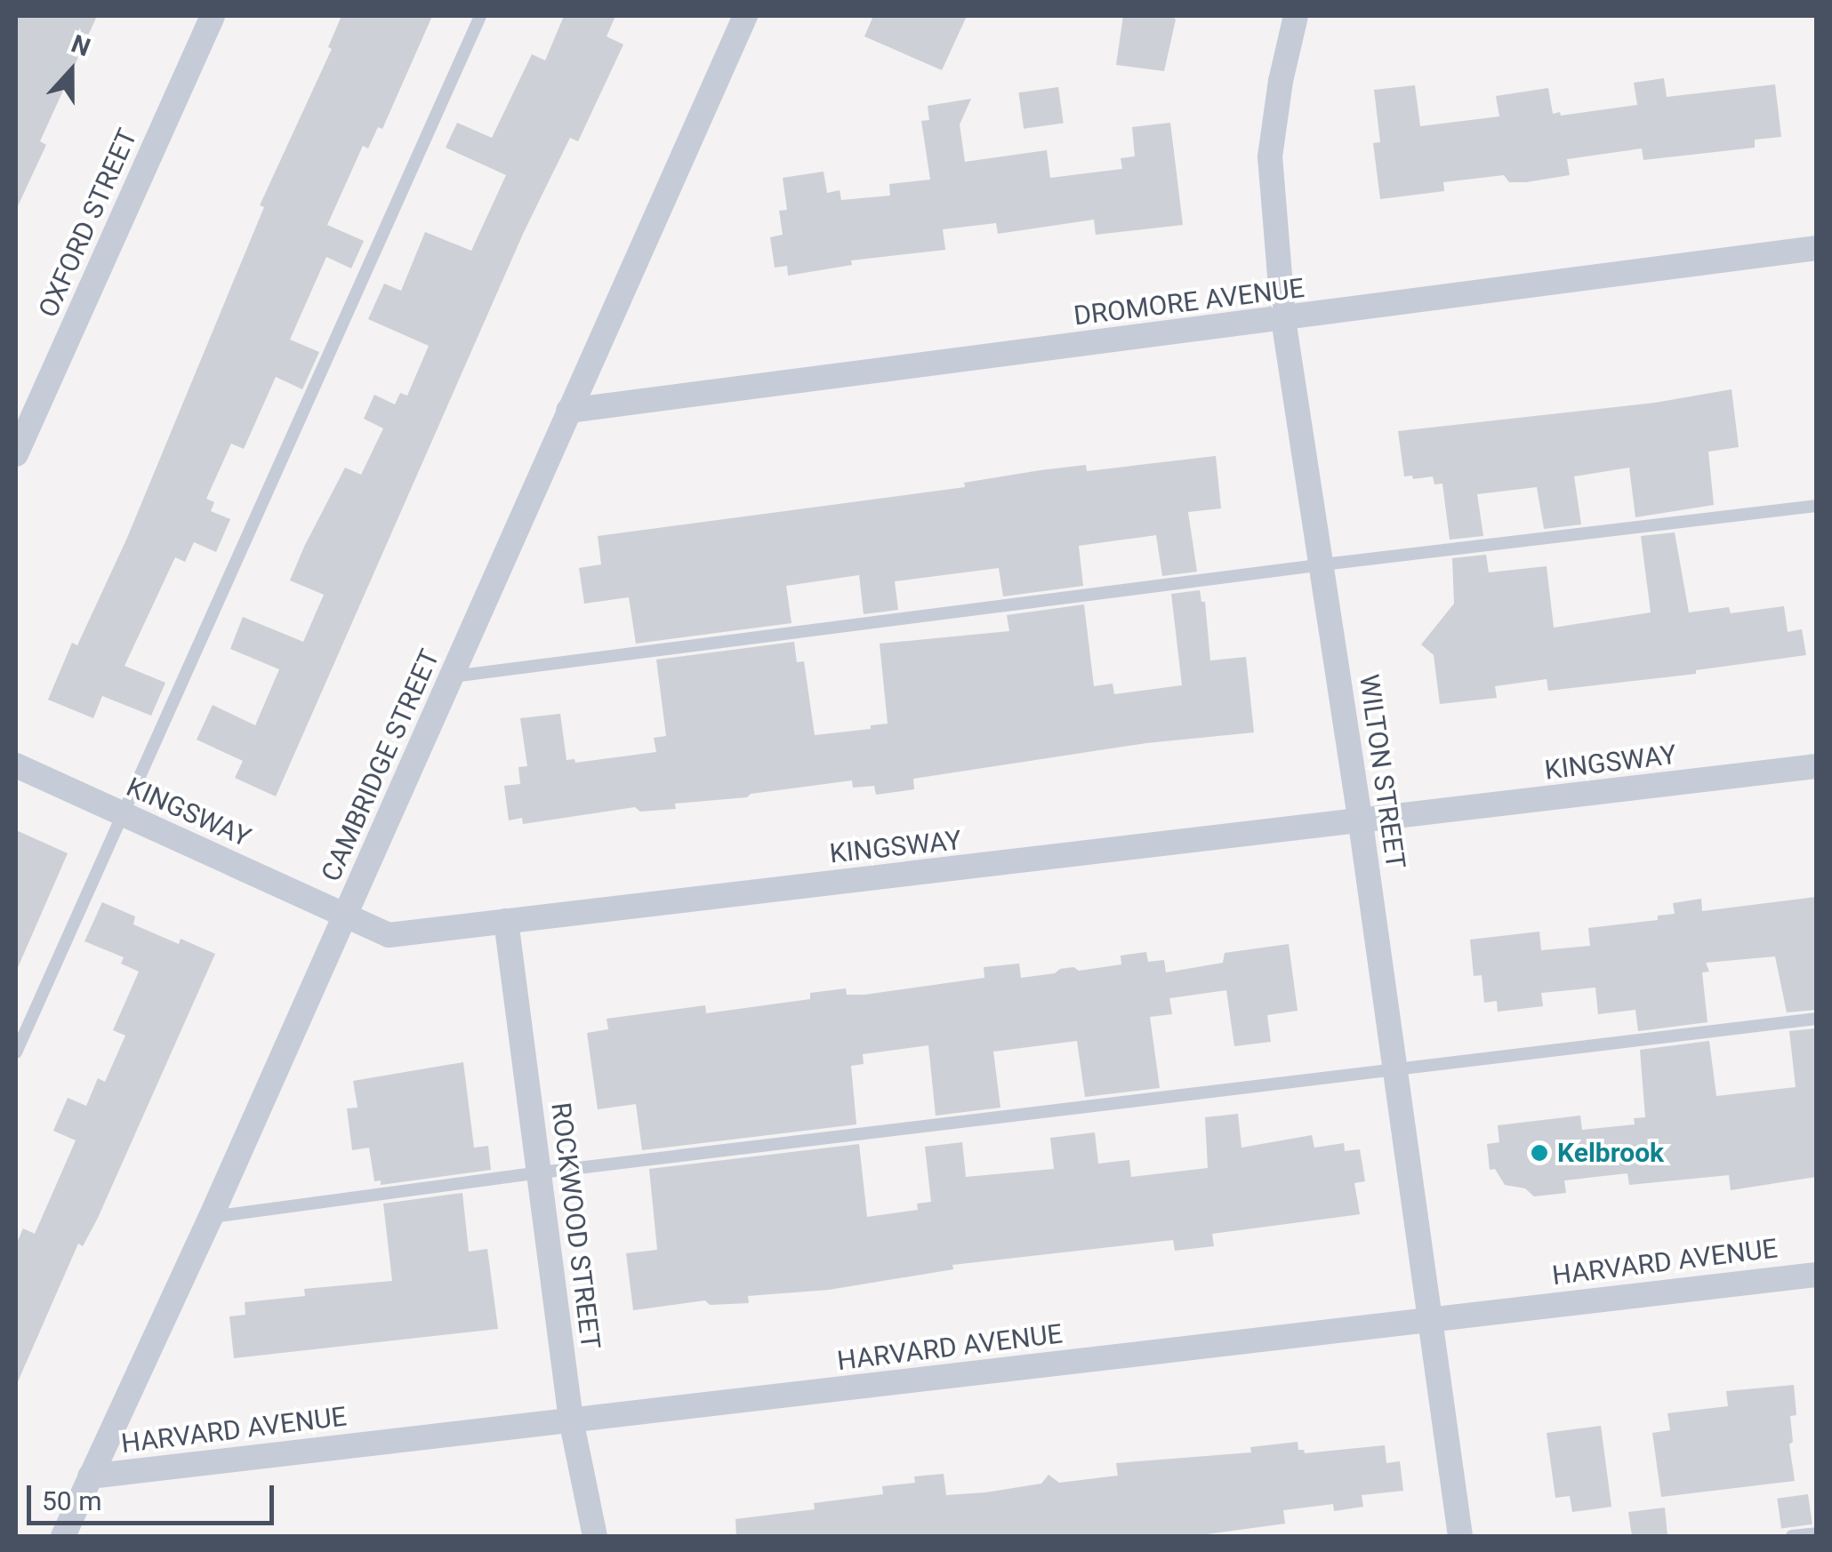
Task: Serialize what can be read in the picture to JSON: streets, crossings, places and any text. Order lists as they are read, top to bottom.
{
  "streets": {
    "street": [
      "OXFORD STREET",
      "DROMORE AVENUE",
      "KINGSWAY",
      "CAMBRIDGE STREET",
      "WILTON STREET",
      "ROCKWOOD STREET",
      "HARVARD AVENUE"
    ]
  },
  "crossings": [
    ["DROMORE AVENUE", "CAMBRIDGE STREET"],
    ["DROMORE AVENUE", "WILTON STREET"],
    ["KINGSWAY", "CAMBRIDGE STREET"],
    ["KINGSWAY", "WILTON STREET"],
    ["KINGSWAY", "ROCKWOOD STREET"],
    ["CAMBRIDGE STREET", "HARVARD AVENUE"],
    ["WILTON STREET", "HARVARD AVENUE"],
    ["ROCKWOOD STREET", "HARVARD AVENUE"]
  ],
  "places": ["Kelbrook"],
  "scale_bar": "50 m",
  "north": "top"
}
